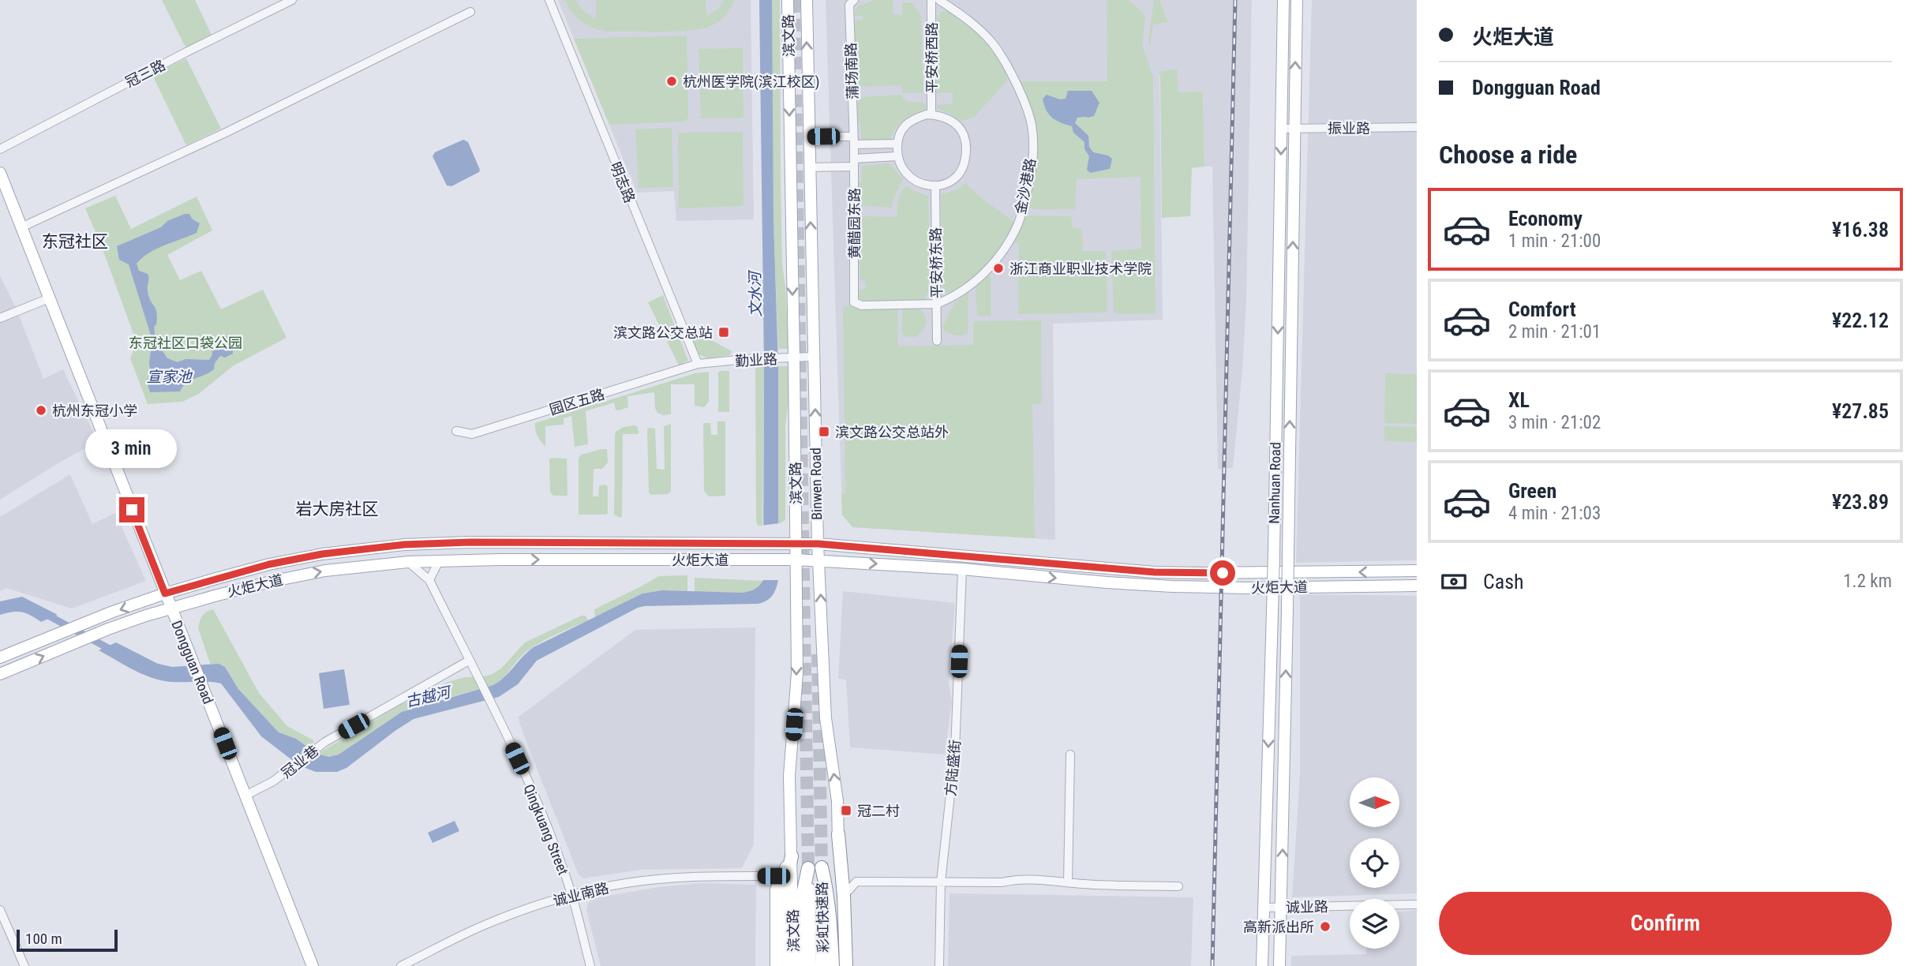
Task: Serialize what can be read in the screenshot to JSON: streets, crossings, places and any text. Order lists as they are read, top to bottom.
{
  "streets": {
    "highway": ["彩虹快速路"],
    "main road": [
      "滨文路",
      "Nanhuan Road",
      "Binwen Road",
      "火炬大道",
      "Dongguan Road"
    ],
    "street": [
      "平安桥西路",
      "蒲场南路",
      "冠三路",
      "振业路",
      "明志路",
      "金沙港路",
      "黄醋园东路",
      "平安桥东路",
      "勤业路",
      "园区五路",
      "冠业巷",
      "方陆盛街",
      "Qingkuang Street",
      "诚业南路",
      "诚业路"
    ]
  },
  "crossings": [
    ["滨文路", "勤业路"],
    ["滨文路", "火炬大道"],
    ["平安桥西路", "平安桥东路"],
    ["蒲场南路", "黄醋园东路"],
    ["振业路", "Nanhuan Road"],
    ["明志路", "勤业路"],
    ["明志路", "园区五路"],
    ["金沙港路", "黄醋园东路"],
    ["金沙港路", "平安桥东路"],
    ["黄醋园东路", "平安桥东路"],
    ["勤业路", "园区五路"],
    ["勤业路", "Binwen Road"],
    ["Nanhuan Road", "诚业路"],
    ["Binwen Road", "火炬大道"],
    ["火炬大道", "Dongguan Road"],
    ["火炬大道", "方陆盛街"],
    ["火炬大道", "Qingkuang Street"],
    ["Dongguan Road", "冠业巷"],
    ["冠业巷", "Qingkuang Street"],
    ["Qingkuang Street", "诚业南路"]
  ],
  "one_way": ["滨文路", "Binwen Road"],
  "districts": ["东冠社区", "岩大房社区"],
  "water": ["文水河", "宣家池", "古越河"],
  "parks": ["东冠社区口袋公园"],
  "places": {
    "other": [
      "杭州医学院(滨江校区)",
      "浙江商业职业技术学院",
      "杭州东冠小学",
      "高新派出所"
    ],
    "transit": ["滨文路公交总站", "滨文路公交总站外", "冠二村"]
  },
  "scale_bar": "100 m",
  "north": "right",
  "page": {
    "banner": ["火炬大道", "Dongguan Road"],
    "heading": "Choose a ride",
    "list": [
      {
        "name": "Economy",
        "note": "1 min · 21:00",
        "value": "¥16.38"
      },
      {
        "name": "Comfort",
        "note": "2 min · 21:01",
        "value": "¥22.12"
      },
      {
        "name": "XL",
        "note": "3 min · 21:02",
        "value": "¥27.85"
      },
      {
        "name": "Green",
        "note": "4 min · 21:03",
        "value": "¥23.89"
      }
    ],
    "bubble": "3 min",
    "pay": ["Cash", "1.2 km"],
    "buttons": "Confirm",
    "scale": "100 m"
  }
}
